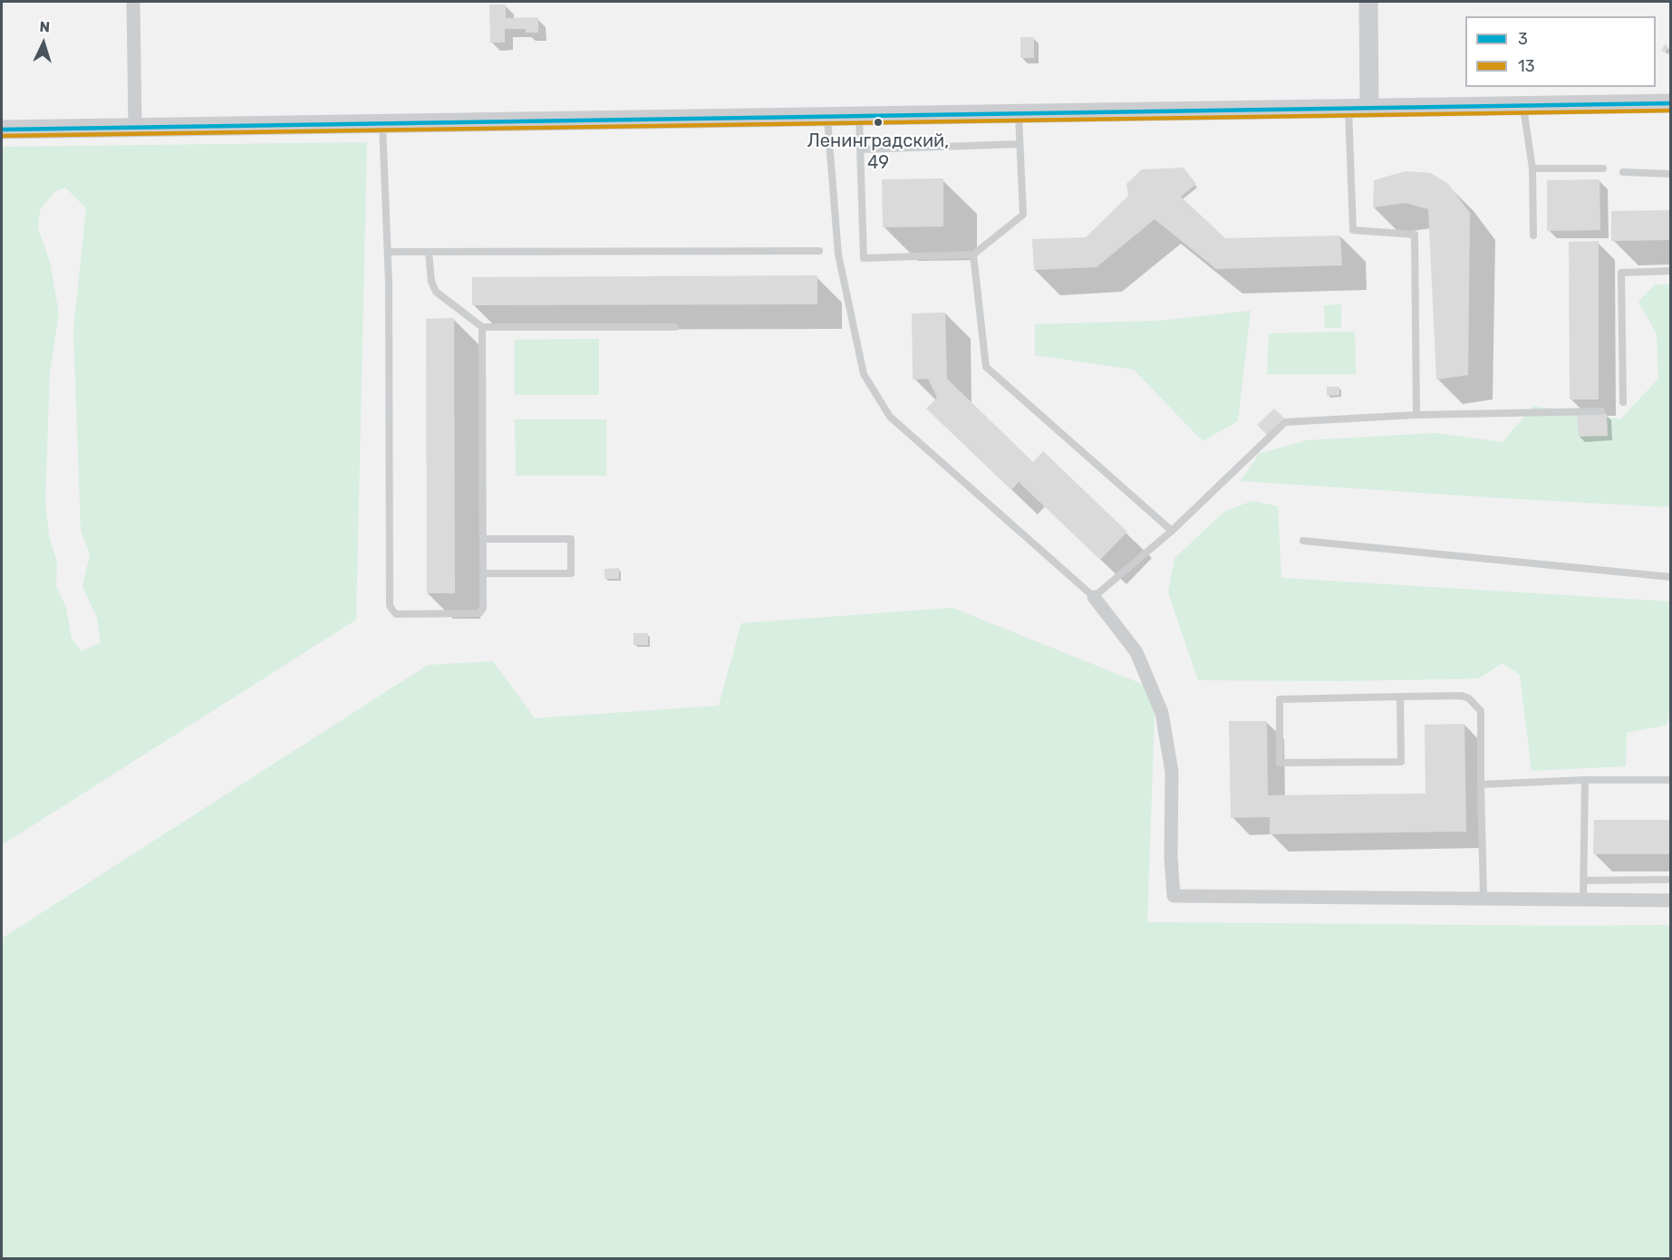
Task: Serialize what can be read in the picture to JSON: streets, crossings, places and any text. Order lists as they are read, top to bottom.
{
  "places": ["Ленинградский, 49"],
  "lines": ["transit line 3", "transit line 13"],
  "legend": ["3", "13"],
  "north": "top"
}
